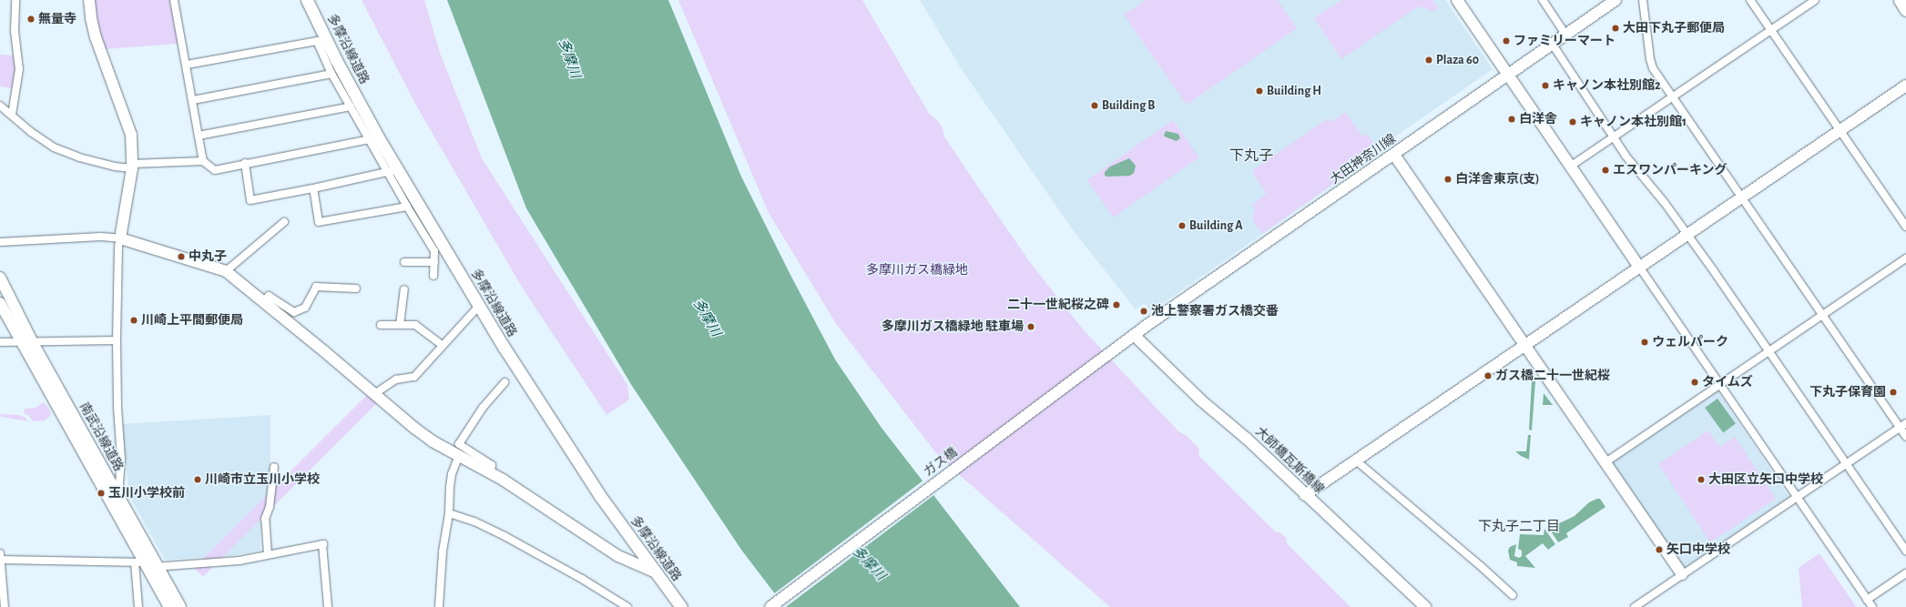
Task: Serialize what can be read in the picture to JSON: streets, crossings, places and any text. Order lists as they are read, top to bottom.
{
  "streets": {
    "main road": ["多摩沿線道路"],
    "street": [
      "大田神奈川線",
      "南武沿線道路",
      "大師橋瓦斯橋線",
      "ガス橋"
    ]
  },
  "crossings": [
    ["大田神奈川線", "大師橋瓦斯橋線"],
    ["大田神奈川線", "ガス橋"],
    ["大師橋瓦斯橋線", "ガス橋"]
  ],
  "districts": ["下丸子", "下丸子二丁目"],
  "water": ["多摩川"],
  "parks": ["多摩川ガス橋緑地"],
  "places": [
    "無量寺",
    "大田下丸子郵便局",
    "ファミリーマート",
    "Plaza 60",
    "キャノン本社別館2",
    "Building H",
    "Building B",
    "白洋舎",
    "キャノン本社別館1",
    "エスワンパーキング",
    "白洋舎東京(支)",
    "Building A",
    "中丸子",
    "二十一世紀桜之碑",
    "池上警察署ガス橋交番",
    "川崎上平間郵便局",
    "多摩川ガス橋緑地 駐車場",
    "ウェルパーク",
    "ガス橋二十一世紀桜",
    "タイムズ",
    "下丸子保育園",
    "川崎市立玉川小学校",
    "大田区立矢口中学校",
    "玉川小学校前",
    "矢口中学校"
  ]
}
